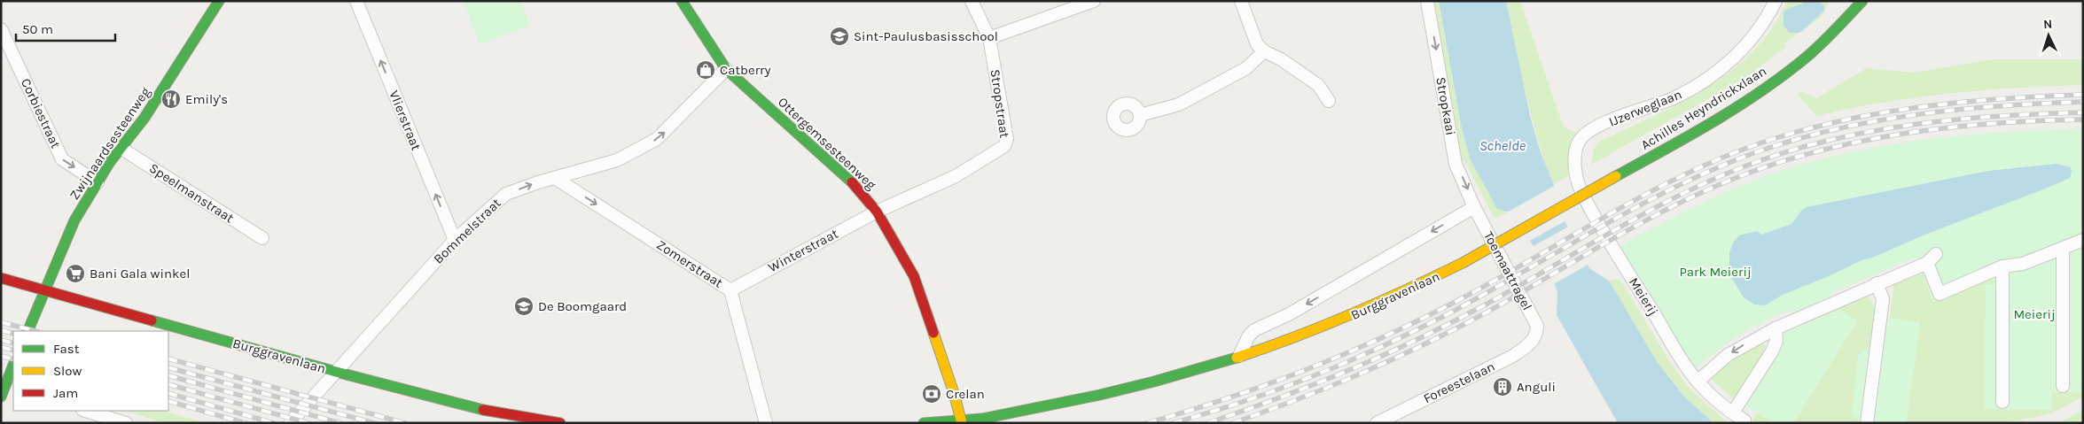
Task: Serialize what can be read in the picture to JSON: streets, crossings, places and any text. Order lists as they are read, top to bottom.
{
  "streets": {
    "street": [
      "Stropstraat",
      "Stropkaai",
      "IJzerweglaan",
      "Achilles Heyndrickxlaan",
      "Corbiestraat",
      "Vlierstraat",
      "Zwijnaardsesteenweg",
      "Ottergemsesteenweg",
      "Speelmanstraat",
      "Bommelstraat",
      "Winterstraat",
      "Zomerstraat",
      "Toemaattragel",
      "Burggravenlaan",
      "Meierij",
      "Foreestelaan"
    ]
  },
  "crossings": [
    ["Stropstraat", "Ottergemsesteenweg"],
    ["Stropstraat", "Winterstraat"],
    ["Stropkaai", "Toemaattragel"],
    ["IJzerweglaan", "Meierij"],
    ["Achilles Heyndrickxlaan", "Burggravenlaan"],
    ["Corbiestraat", "Zwijnaardsesteenweg"],
    ["Vlierstraat", "Bommelstraat"],
    ["Zwijnaardsesteenweg", "Speelmanstraat"],
    ["Zwijnaardsesteenweg", "Burggravenlaan"],
    ["Ottergemsesteenweg", "Bommelstraat"],
    ["Ottergemsesteenweg", "Winterstraat"],
    ["Ottergemsesteenweg", "Burggravenlaan"],
    ["Bommelstraat", "Zomerstraat"],
    ["Bommelstraat", "Burggravenlaan"],
    ["Winterstraat", "Zomerstraat"],
    ["Toemaattragel", "Foreestelaan"]
  ],
  "one_way": [
    "Stropkaai",
    "Corbiestraat",
    "Vlierstraat",
    "Bommelstraat",
    "Zomerstraat"
  ],
  "water": ["Schelde"],
  "parks": ["Park Meierij", "Meierij"],
  "places": {
    "school or university": ["Sint-Paulusbasisschool", "De Boomgaard"],
    "shop": ["Catberry"],
    "restaurant": ["Emily's"],
    "supermarket": ["Bani Gala winkel"],
    "building": ["Anguli"],
    "bank": ["Crelan"]
  },
  "legend": ["Fast", "Slow", "Jam"],
  "scale_bar": "50 m",
  "north": "top"
}
